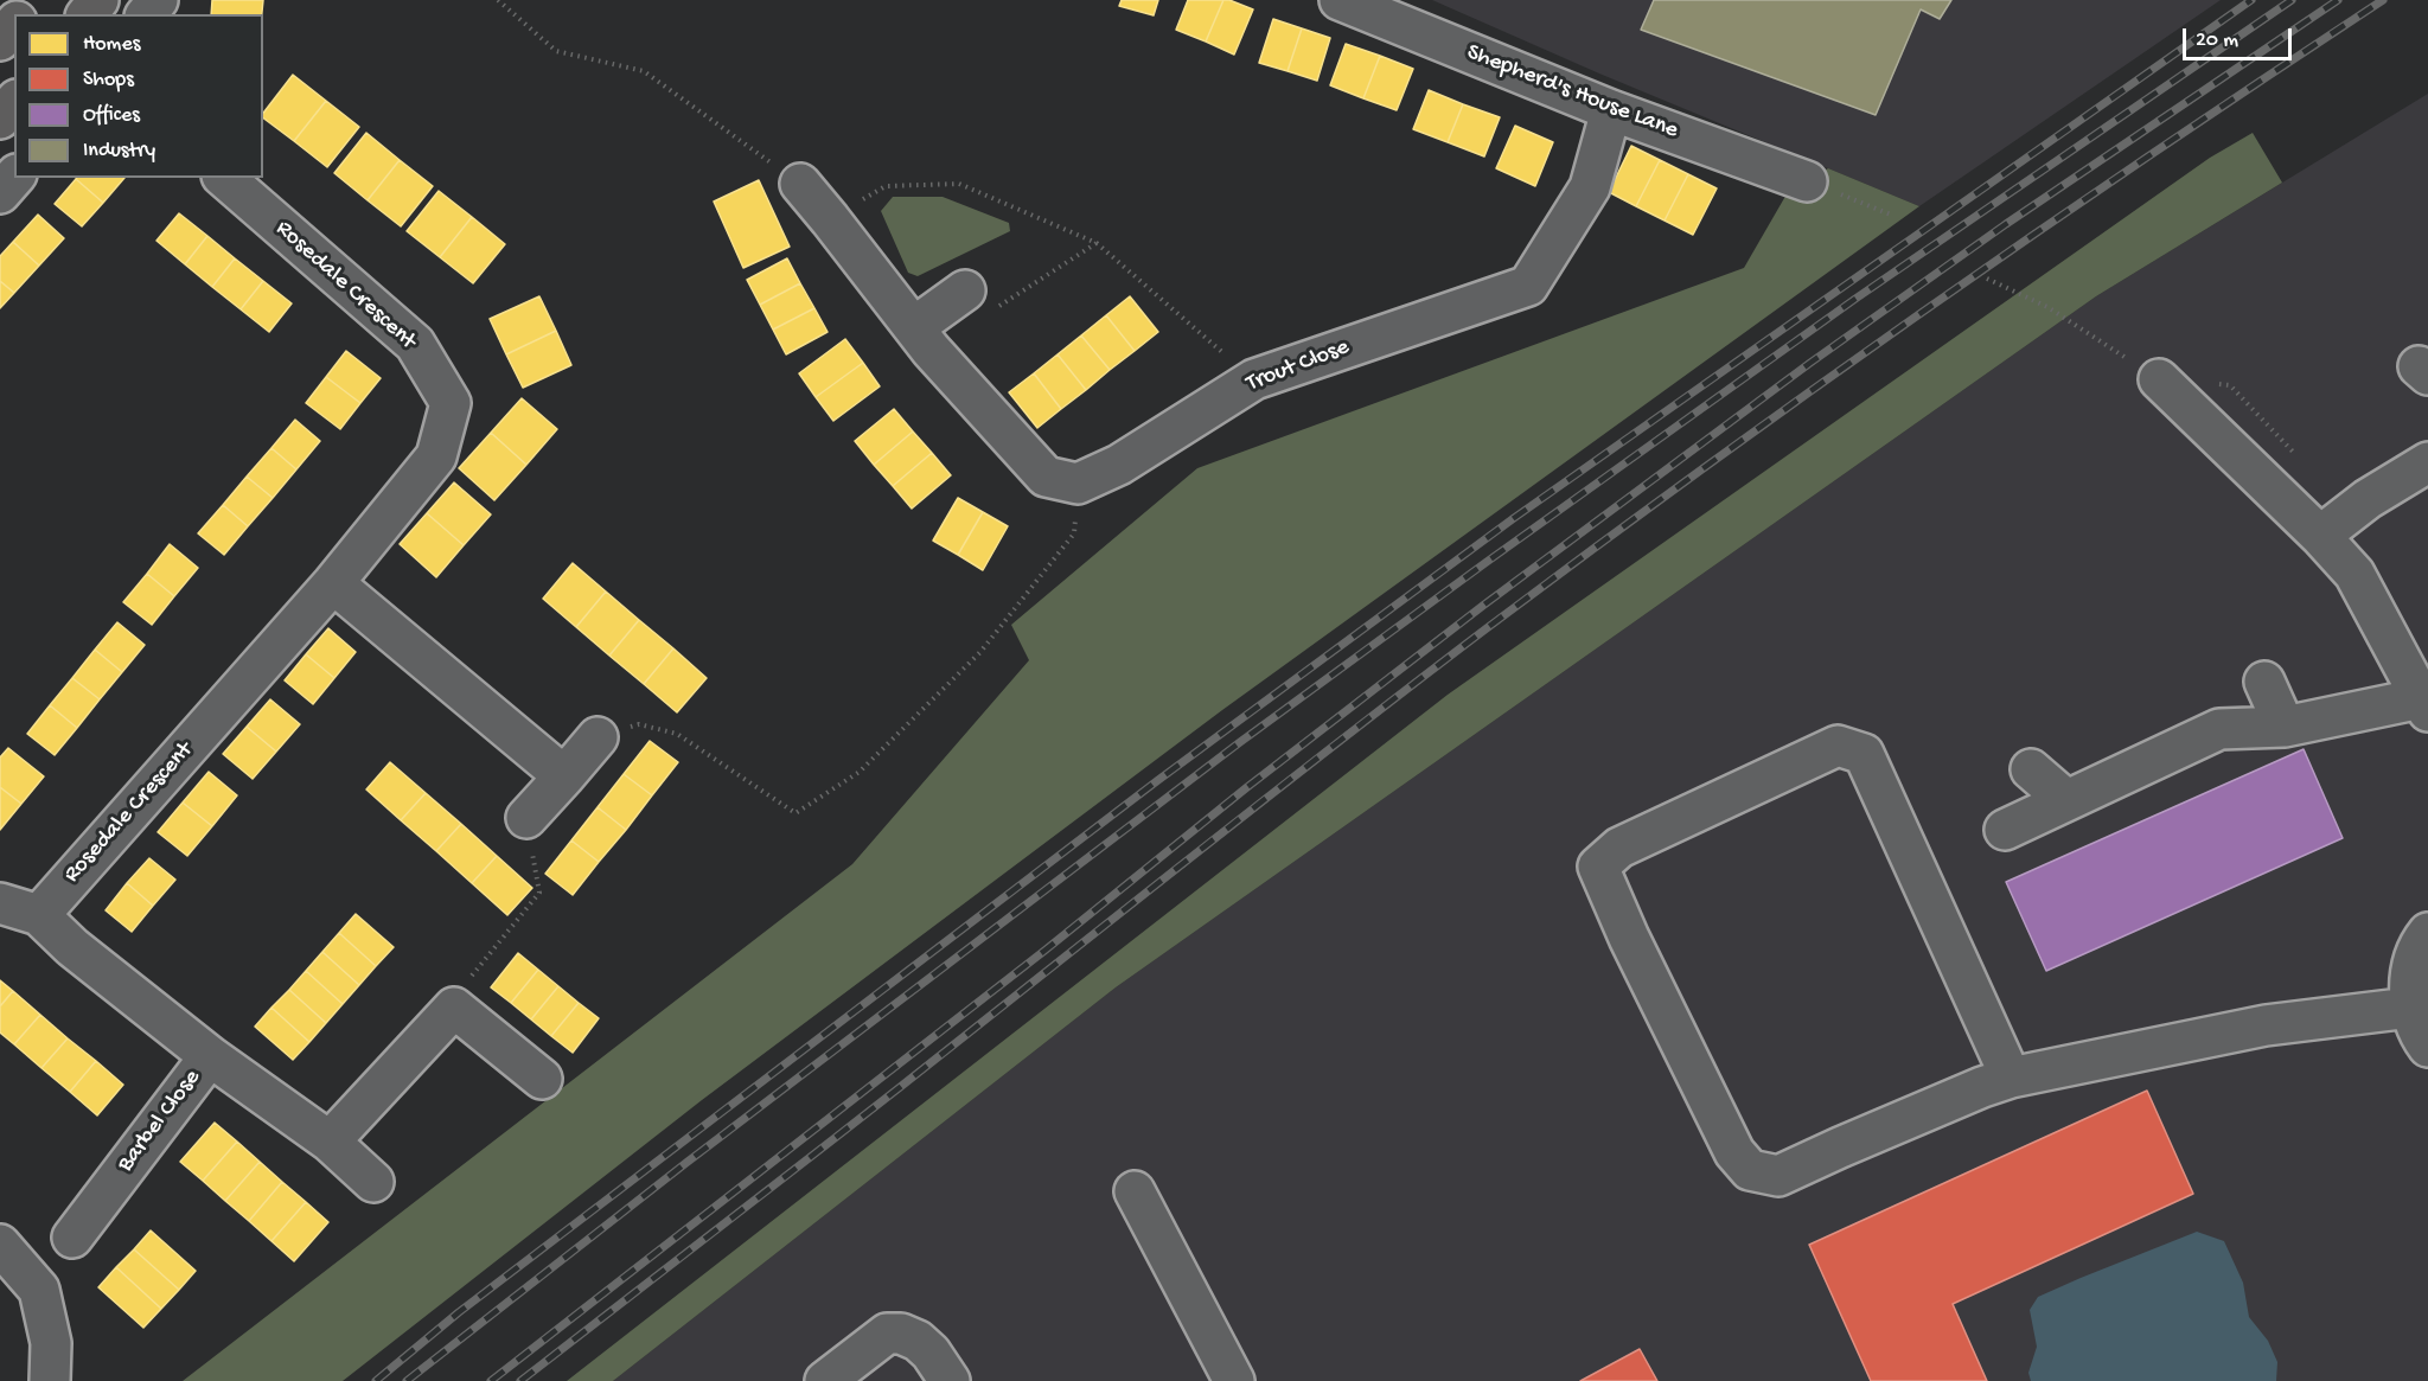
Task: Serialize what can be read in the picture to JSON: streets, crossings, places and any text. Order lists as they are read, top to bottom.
{
  "streets": {
    "street": [
      "Shepherd's House Lane",
      "Rosedale Crescent",
      "Trout Close",
      "Barbel Close"
    ]
  },
  "crossings": [
    ["Shepherd's House Lane", "Trout Close"]
  ],
  "legend": [
    "Homes",
    "Shops",
    "Offices",
    "Industry"
  ],
  "scale_bar": "20 m"
}
